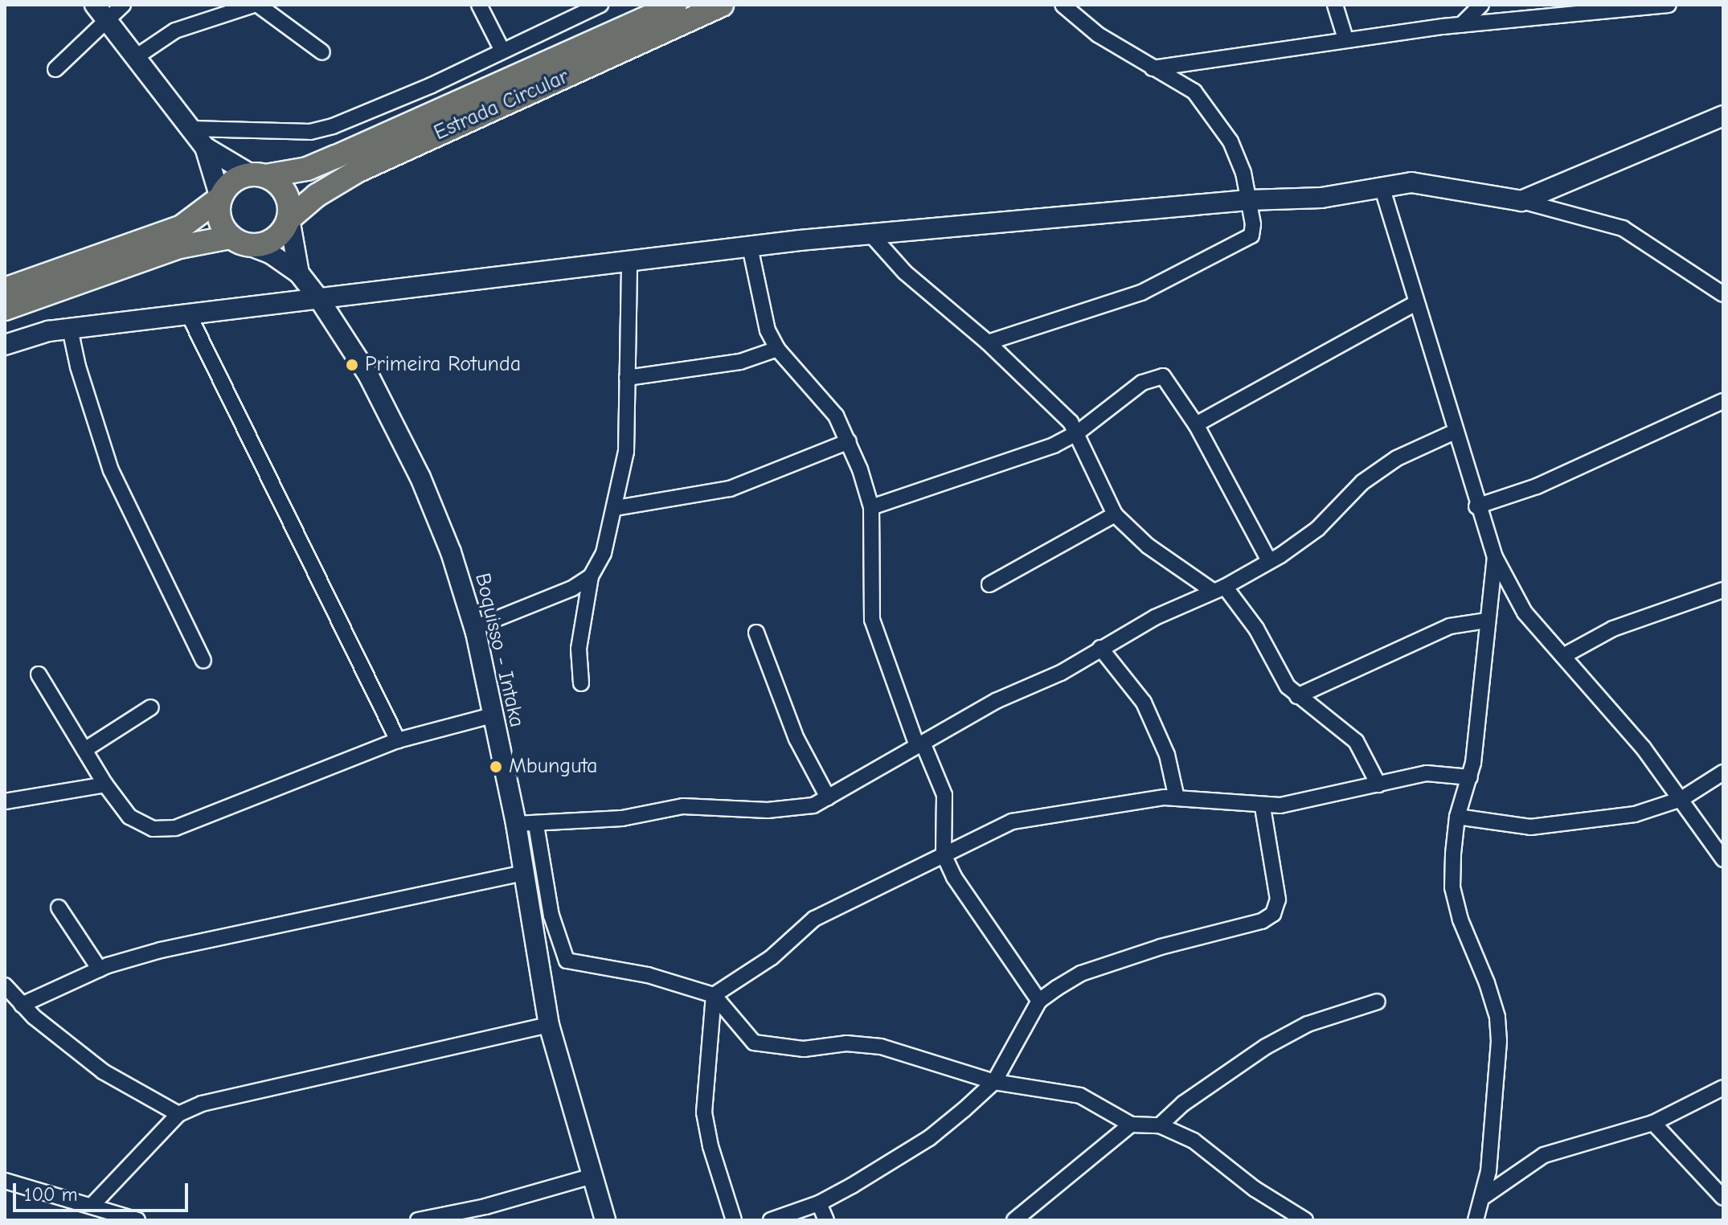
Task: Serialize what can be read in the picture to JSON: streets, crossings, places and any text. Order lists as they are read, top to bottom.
{
  "streets": {
    "main road": ["Estrada Circular"],
    "street": ["Boquisso - Intaka"]
  },
  "places": ["Primeira Rotunda", "Mbunguta"],
  "scale_bar": "100 m"
}
